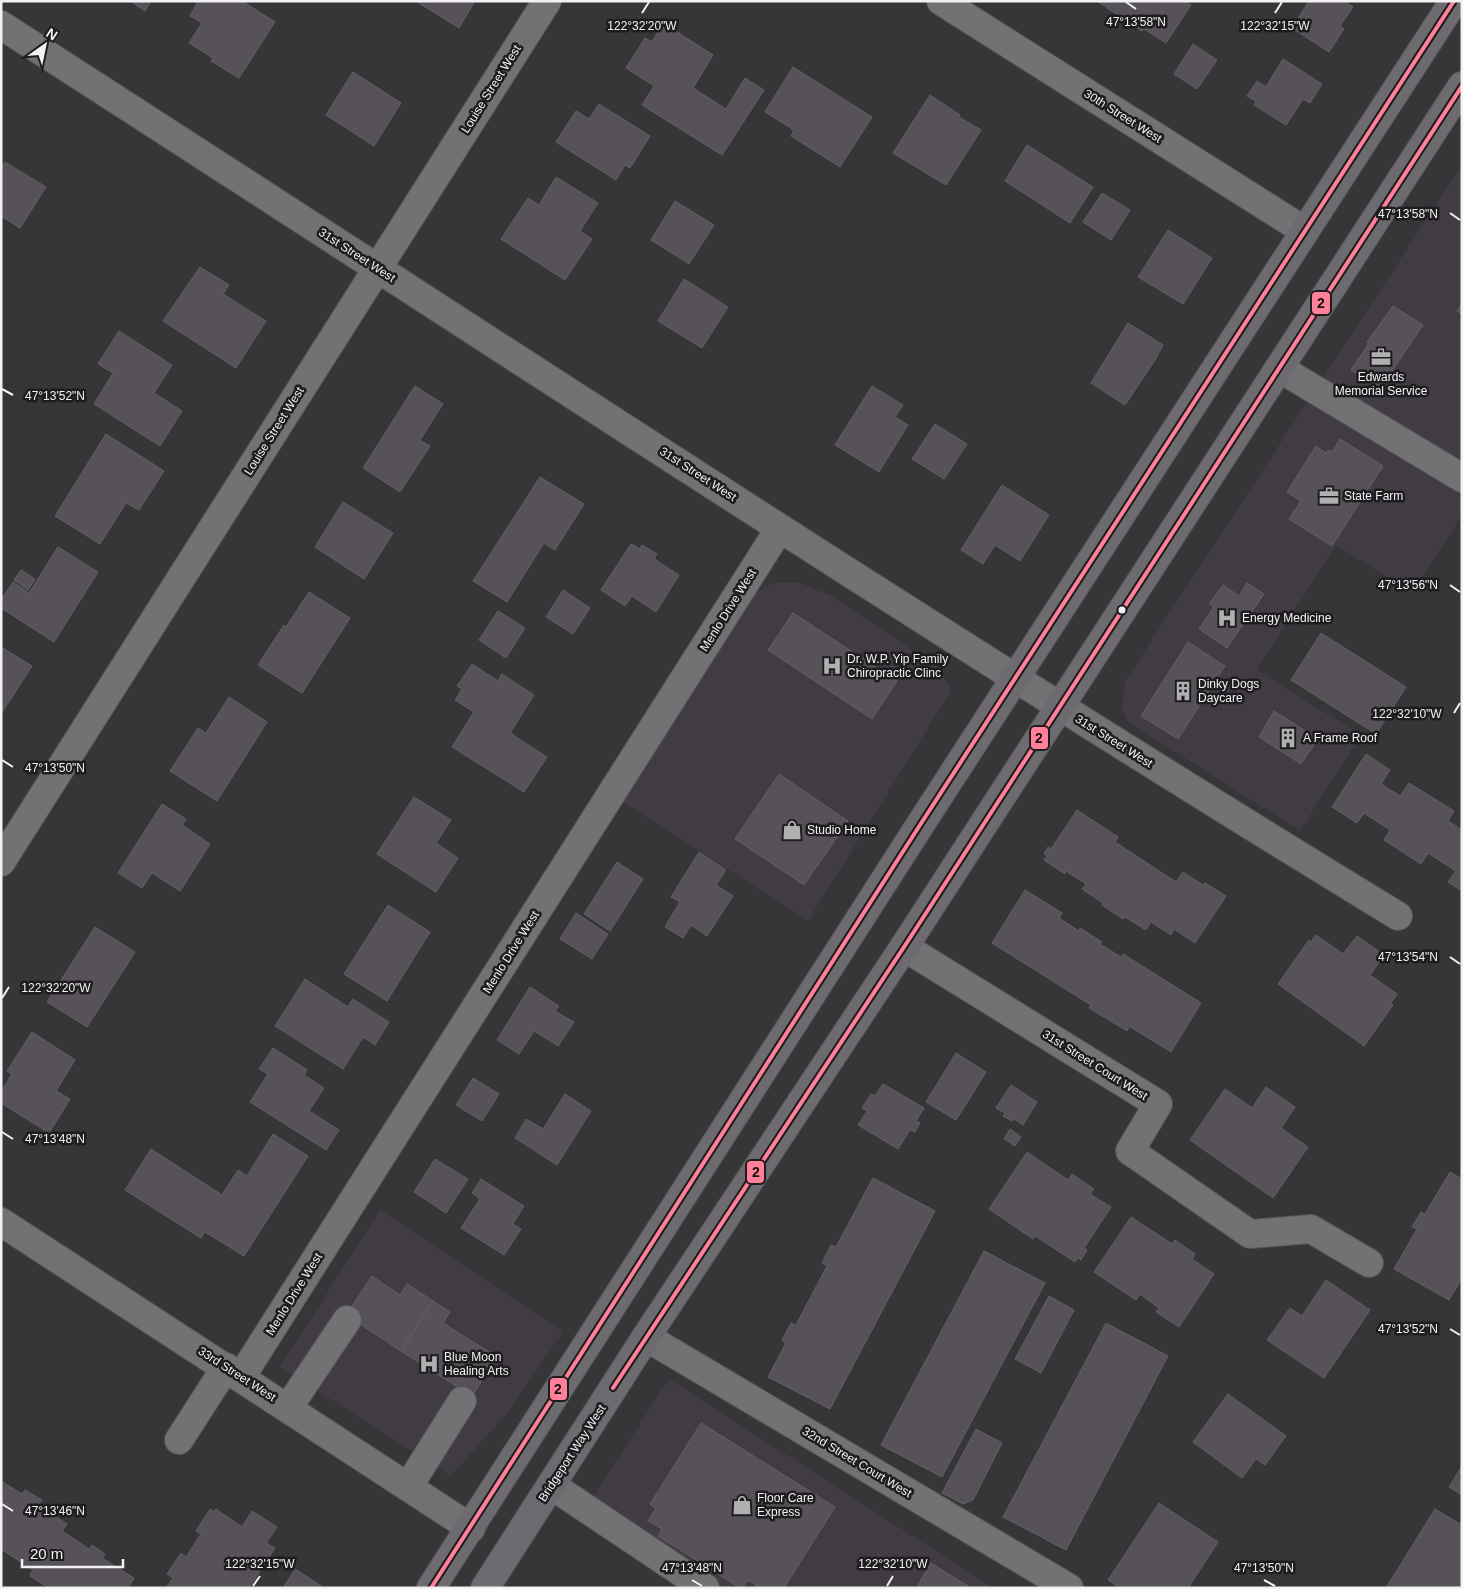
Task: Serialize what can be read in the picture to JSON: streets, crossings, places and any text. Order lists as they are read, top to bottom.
{
  "streets": {
    "main road": ["Bridgeport Way West"],
    "street": [
      "Louise Street West",
      "30th Street West",
      "31st Street West",
      "Menlo Drive West",
      "31st Street Court West",
      "33rd Street West",
      "32nd Street Court West"
    ]
  },
  "crossings": [
    ["Louise Street West", "31st Street West"],
    ["31st Street West", "Menlo Drive West"],
    ["31st Street West", "Bridgeport Way West"],
    ["Menlo Drive West", "33rd Street West"],
    ["31st Street Court West", "Bridgeport Way West"],
    ["Bridgeport Way West", "32nd Street Court West"]
  ],
  "places": {
    "office": ["Edwards Memorial Service", "State Farm"],
    "hospital": ["Energy Medicine", "Dr. W.P. Yip Family Chiropractic Clinc", "Blue Moon Healing Arts"],
    "building": ["Dinky Dogs Daycare", "A Frame Roof"],
    "shop": ["Studio Home", "Floor Care Express"]
  },
  "lines": ["transit line 2"],
  "scale_bar": "20 m",
  "north": "top right",
  "coordinates": [
    "47°13'58\"N",
    "122°32'20\"W",
    "122°32'15\"W",
    "47°13'52\"N",
    "47°13'56\"N",
    "122°32'10\"W",
    "47°13'50\"N",
    "47°13'54\"N",
    "47°13'48\"N",
    "47°13'46\"N"
  ]
}
